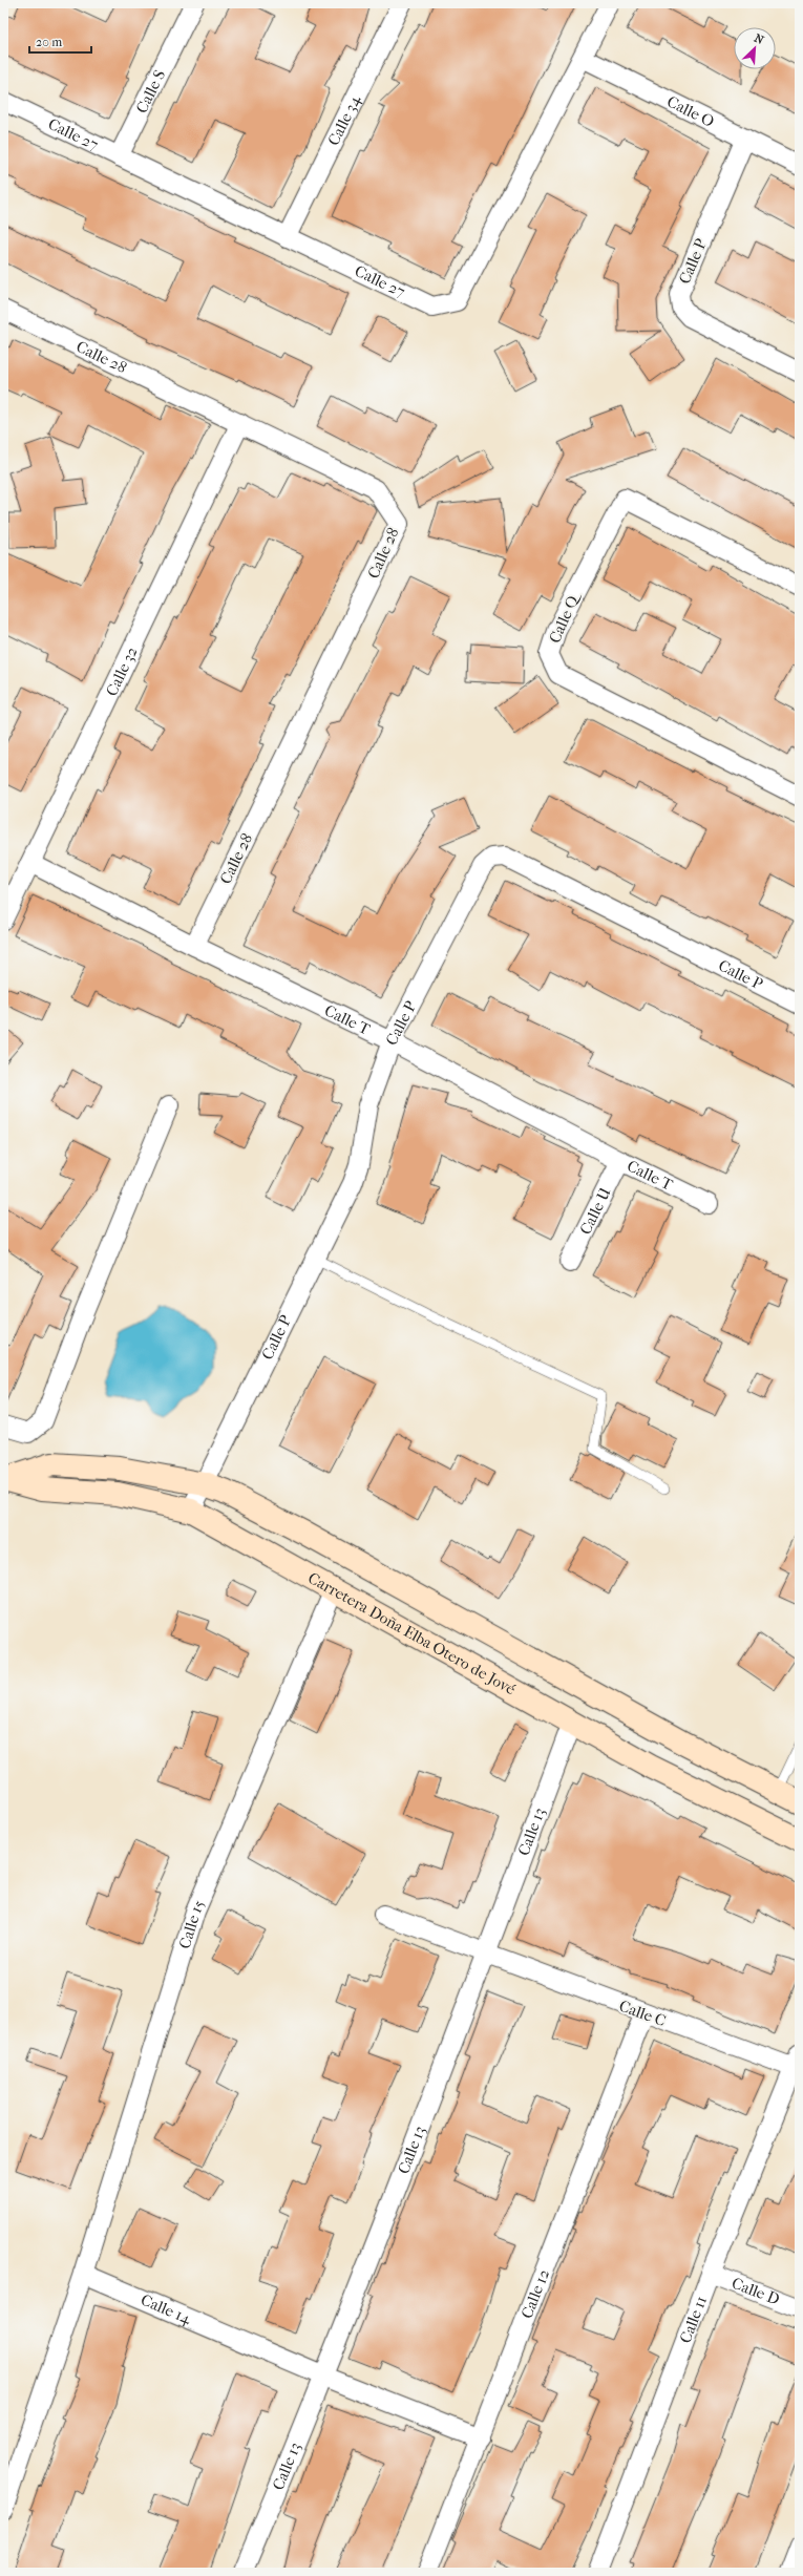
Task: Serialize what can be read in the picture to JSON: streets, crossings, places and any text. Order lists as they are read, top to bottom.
{
  "streets": {
    "street": [
      "Calle S",
      "Calle O",
      "Calle 34",
      "Calle 27",
      "Calle P",
      "Calle 28",
      "Calle Q",
      "Calle 32",
      "Calle T",
      "Calle U",
      "Carretera Doña Elba Otero de Jové",
      "Calle 13",
      "Calle 15",
      "Calle C",
      "Calle D",
      "Calle 12",
      "Calle 14",
      "Calle 11"
    ]
  },
  "crossings": [
    ["Calle S", "Calle 27"],
    ["Calle O", "Calle 27"],
    ["Calle O", "Calle P"],
    ["Calle 34", "Calle 27"],
    ["Calle P", "Calle T"],
    ["Calle P", "Carretera Doña Elba Otero de Jové"],
    ["Calle 28", "Calle 32"],
    ["Calle 28", "Calle T"],
    ["Calle 32", "Calle T"],
    ["Calle T", "Calle U"],
    ["Carretera Doña Elba Otero de Jové", "Calle 13"],
    ["Carretera Doña Elba Otero de Jové", "Calle 15"],
    ["Calle 13", "Calle C"],
    ["Calle 13", "Calle 14"],
    ["Calle 15", "Calle 14"],
    ["Calle C", "Calle 12"],
    ["Calle C", "Calle 11"],
    ["Calle D", "Calle 11"],
    ["Calle 12", "Calle 14"]
  ],
  "scale_bar": "20 m",
  "north": "top right"
}
